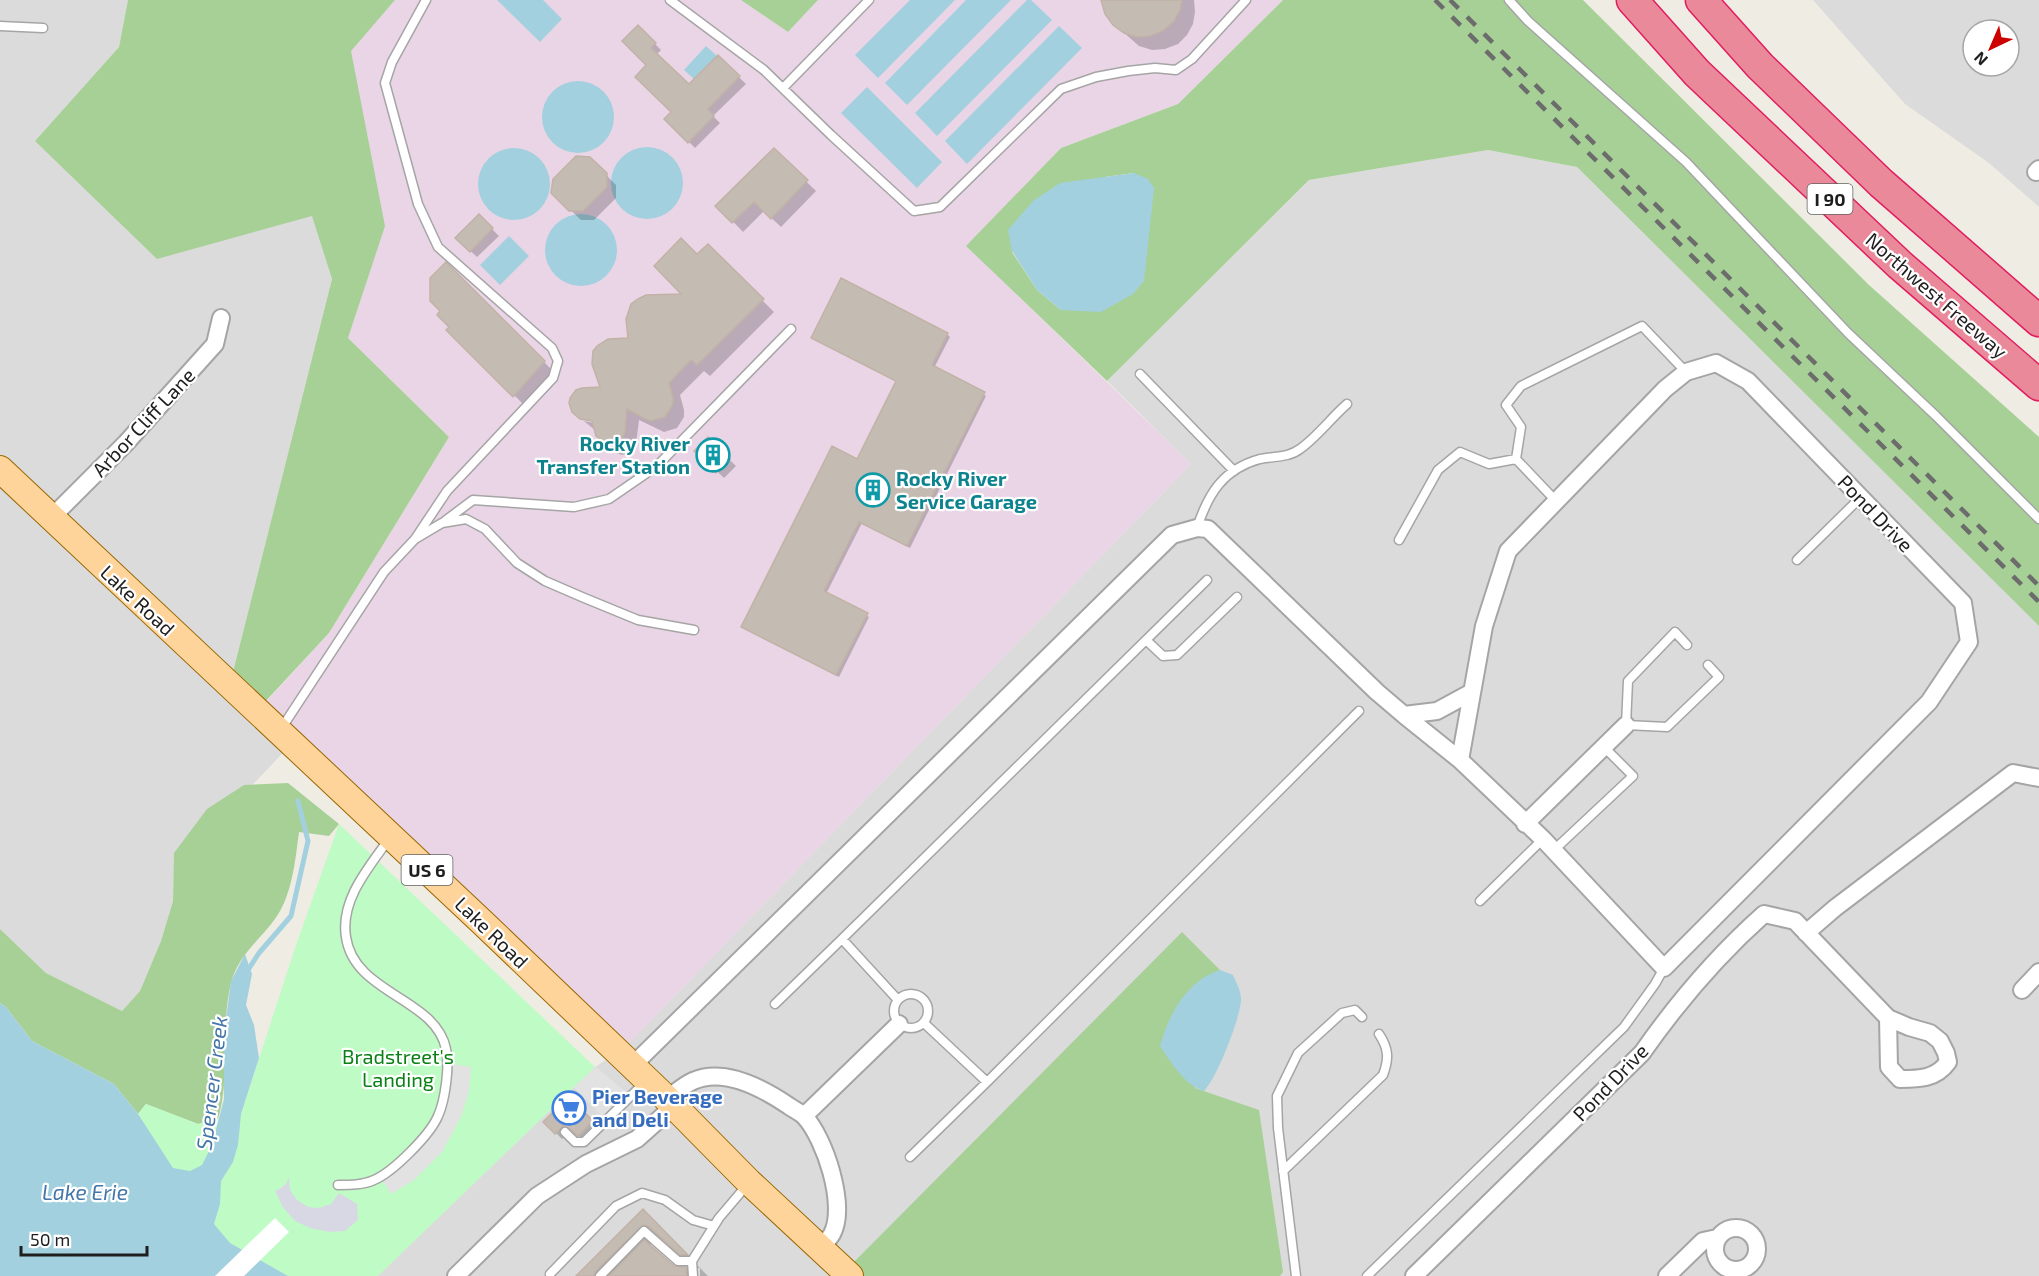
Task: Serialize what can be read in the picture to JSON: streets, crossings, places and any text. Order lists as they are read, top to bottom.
{
  "streets": {
    "highway": ["I 90", "Northwest Freeway"],
    "main road": ["Lake Road", "US 6"],
    "street": ["Arbor Cliff Lane", "Pond Drive"]
  },
  "crossings": [
    ["Arbor Cliff Lane", "Lake Road"]
  ],
  "water": ["Spencer Creek", "Lake Erie"],
  "parks": ["Bradstreet's Landing"],
  "places": {
    "building": ["Rocky River Transfer Station", "Rocky River Service Garage"],
    "supermarket": ["Pier Beverage and Deli"]
  },
  "scale_bar": "50 m",
  "north": "bottom left"
}
